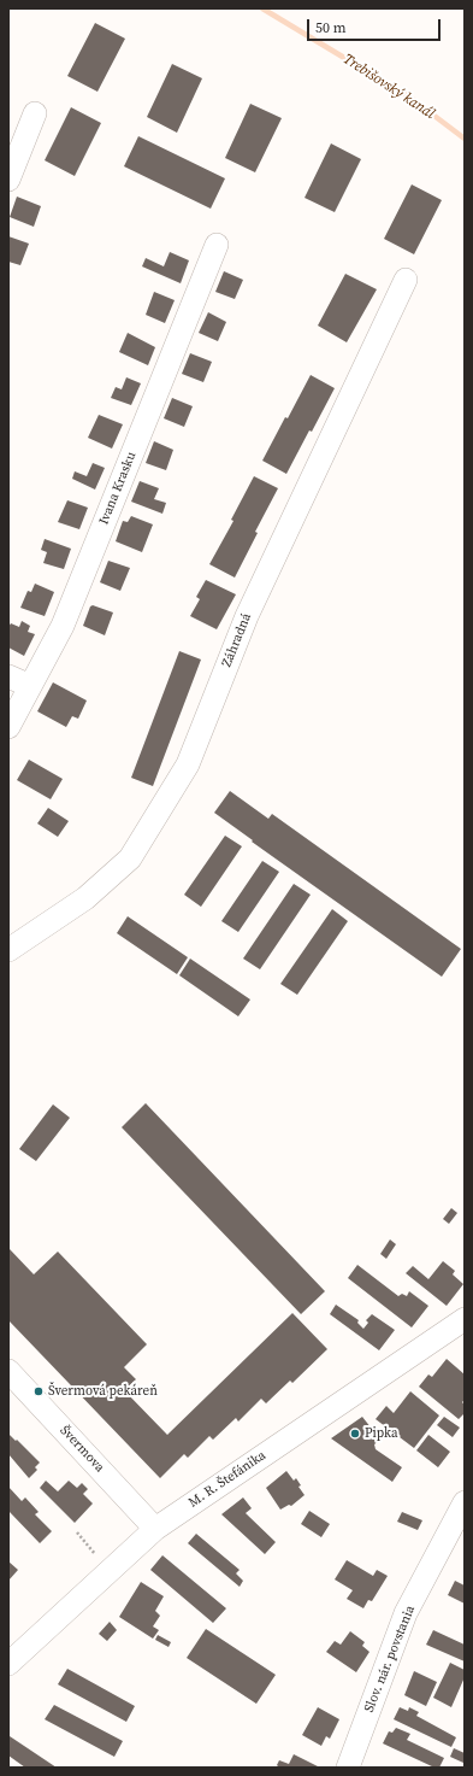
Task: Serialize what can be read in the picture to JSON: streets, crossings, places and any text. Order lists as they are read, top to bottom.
{
  "streets": {
    "street": [
      "Ivana Krasku",
      "Záhradná",
      "Švermova",
      "M. R. Štefánika",
      "Slov. nár. povstania"
    ]
  },
  "crossings": [
    ["Švermova", "M. R. Štefánika"]
  ],
  "water": ["Trebišovský kanál"],
  "places": ["Švermová pekáreň", "Pipka"],
  "scale_bar": "50 m"
}
